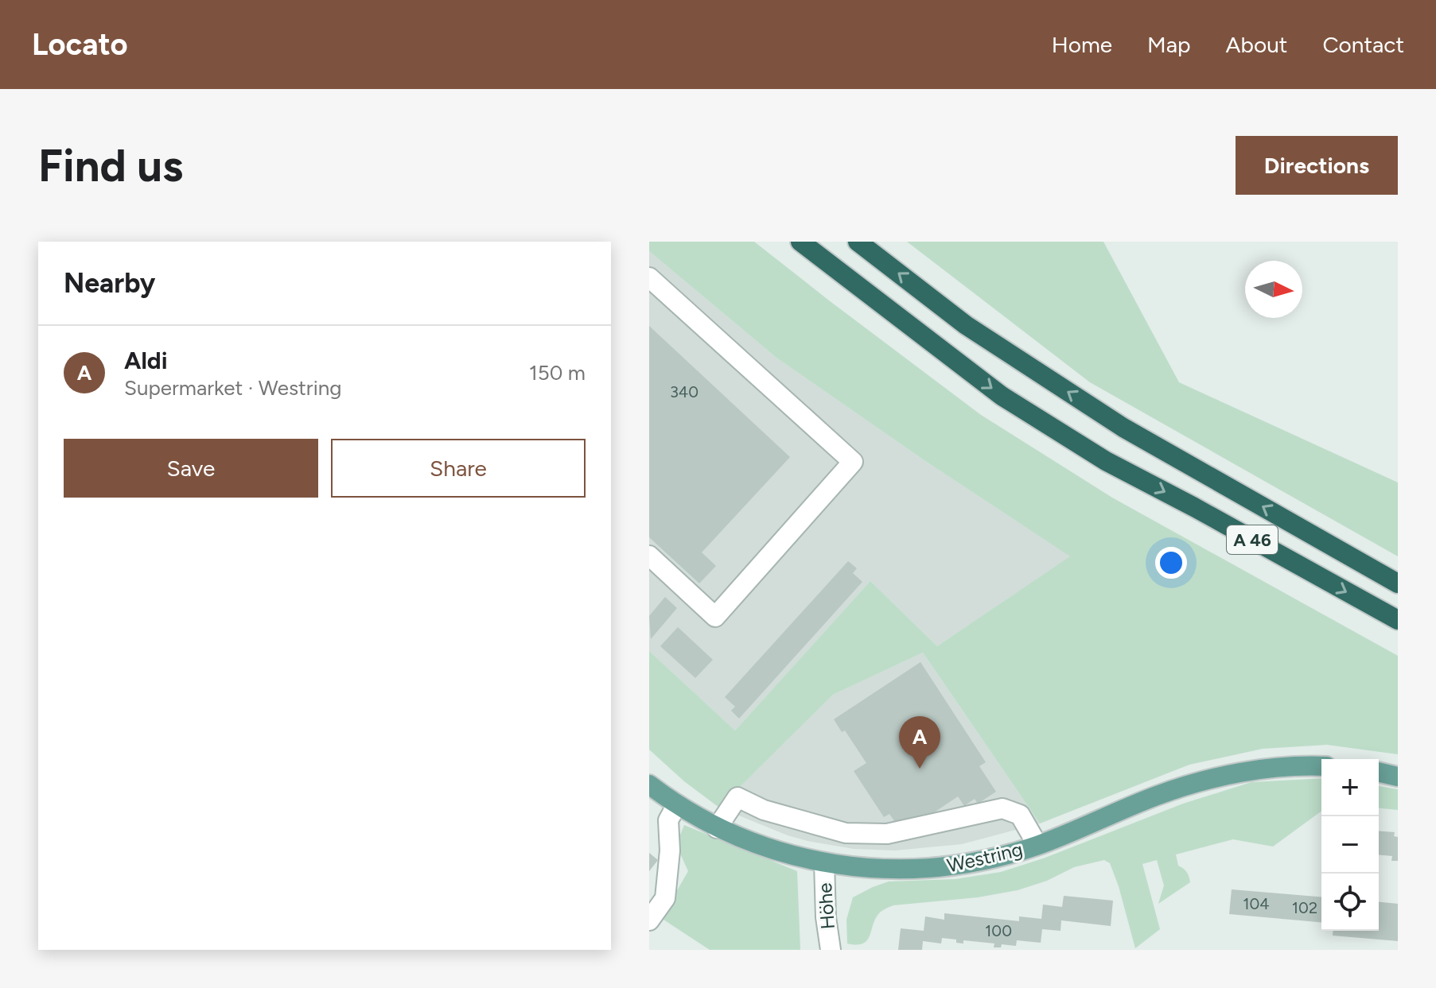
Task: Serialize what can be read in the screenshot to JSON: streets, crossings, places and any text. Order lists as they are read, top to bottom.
{
  "streets": {
    "highway": ["A 46"],
    "main road": ["Westring"],
    "street": ["Höhe"]
  },
  "crossings": [
    ["Westring", "Höhe"]
  ],
  "house_numbers": [
    "340",
    "104",
    "102",
    "100"
  ],
  "north": "right",
  "page": {
    "header": "Locato",
    "nav": [
      "Home",
      "Map",
      "About",
      "Contact"
    ],
    "buttons": [
      "Directions",
      ["Save", "Share"]
    ],
    "title": "Find us",
    "heading": "Nearby",
    "list": [
      {
        "mark": "A",
        "name": "Aldi",
        "note": "Supermarket · Westring",
        "value": "150 m"
      }
    ],
    "pins": "A",
    "map_buttons": ["+", "−"]
  }
}
